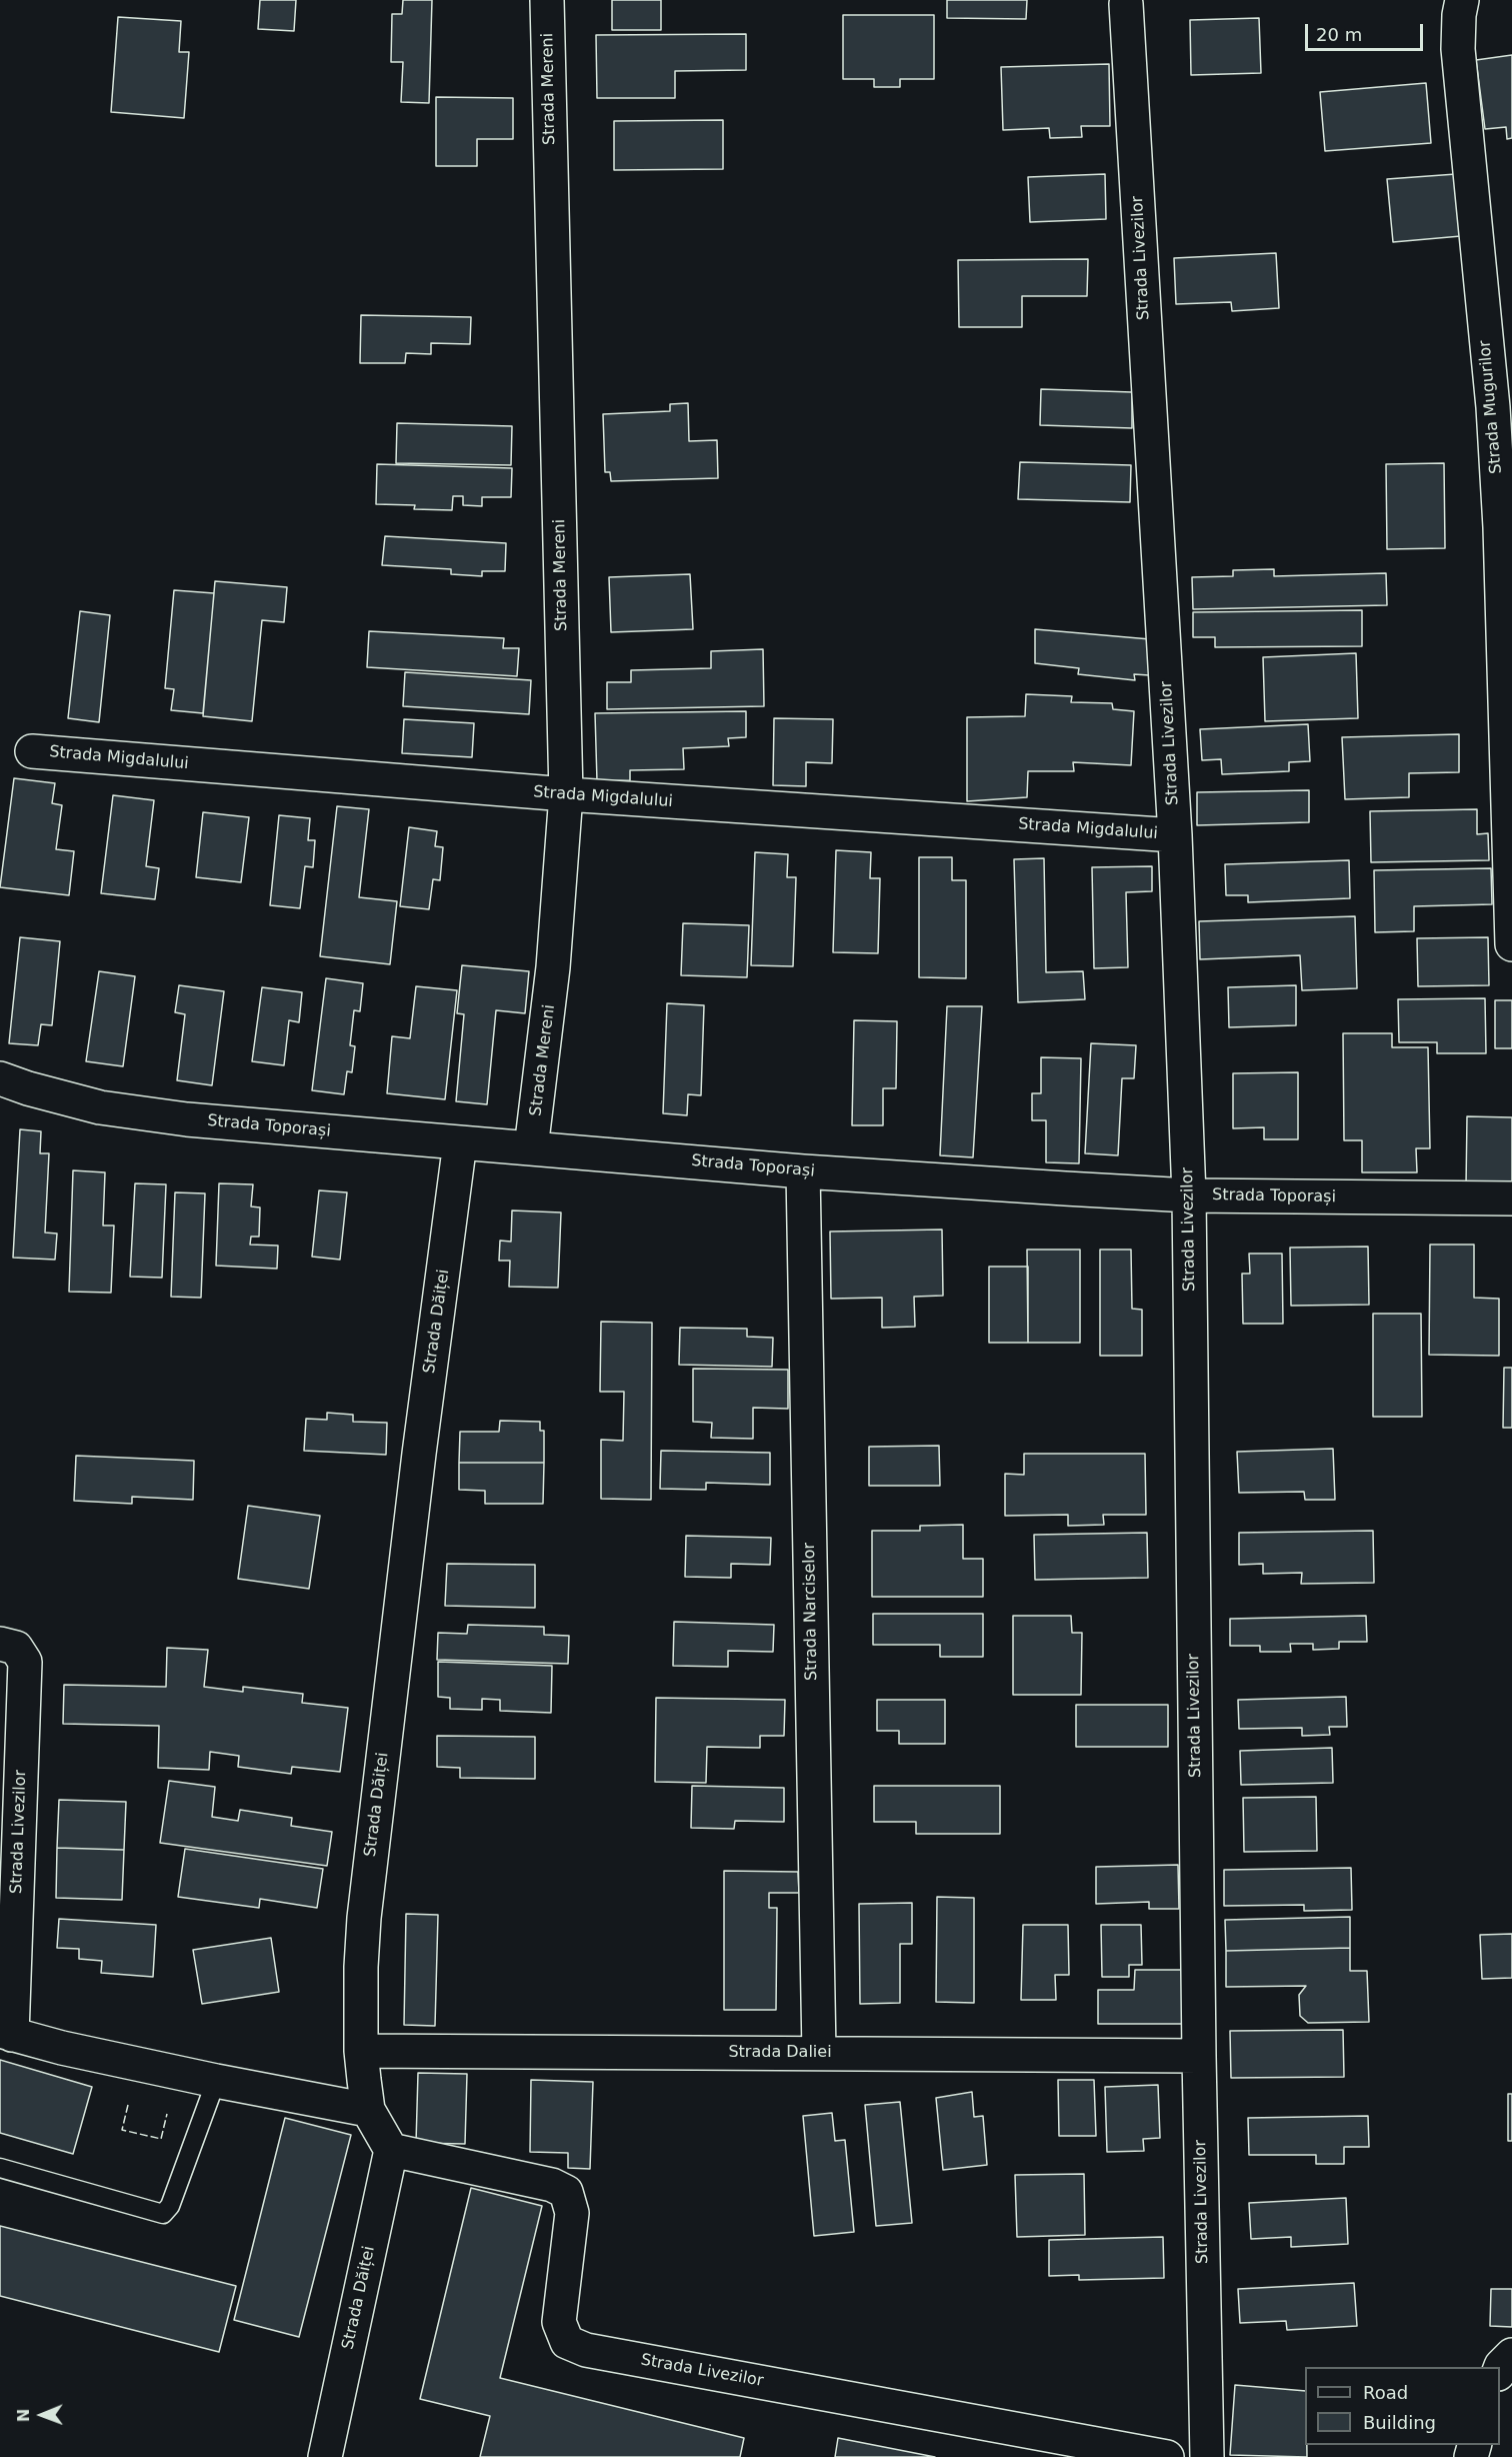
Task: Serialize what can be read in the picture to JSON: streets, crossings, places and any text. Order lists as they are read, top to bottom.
{
  "streets": {
    "street": [
      "Strada Mereni",
      "Strada Livezilor",
      "Strada Mugurilor",
      "Strada Migdalului",
      "Strada Toporași",
      "Strada Dăiței",
      "Strada Narciselor",
      "Strada Daliei"
    ]
  },
  "crossings": [
    ["Strada Mereni", "Strada Migdalului"],
    ["Strada Mereni", "Strada Toporași"],
    ["Strada Livezilor", "Strada Migdalului"],
    ["Strada Livezilor", "Strada Toporași"],
    ["Strada Livezilor", "Strada Dăiței"],
    ["Strada Livezilor", "Strada Daliei"],
    ["Strada Toporași", "Strada Dăiței"],
    ["Strada Toporași", "Strada Narciselor"],
    ["Strada Dăiței", "Strada Daliei"],
    ["Strada Narciselor", "Strada Daliei"]
  ],
  "legend": ["Road", "Building"],
  "scale_bar": "20 m",
  "north": "left"
}
